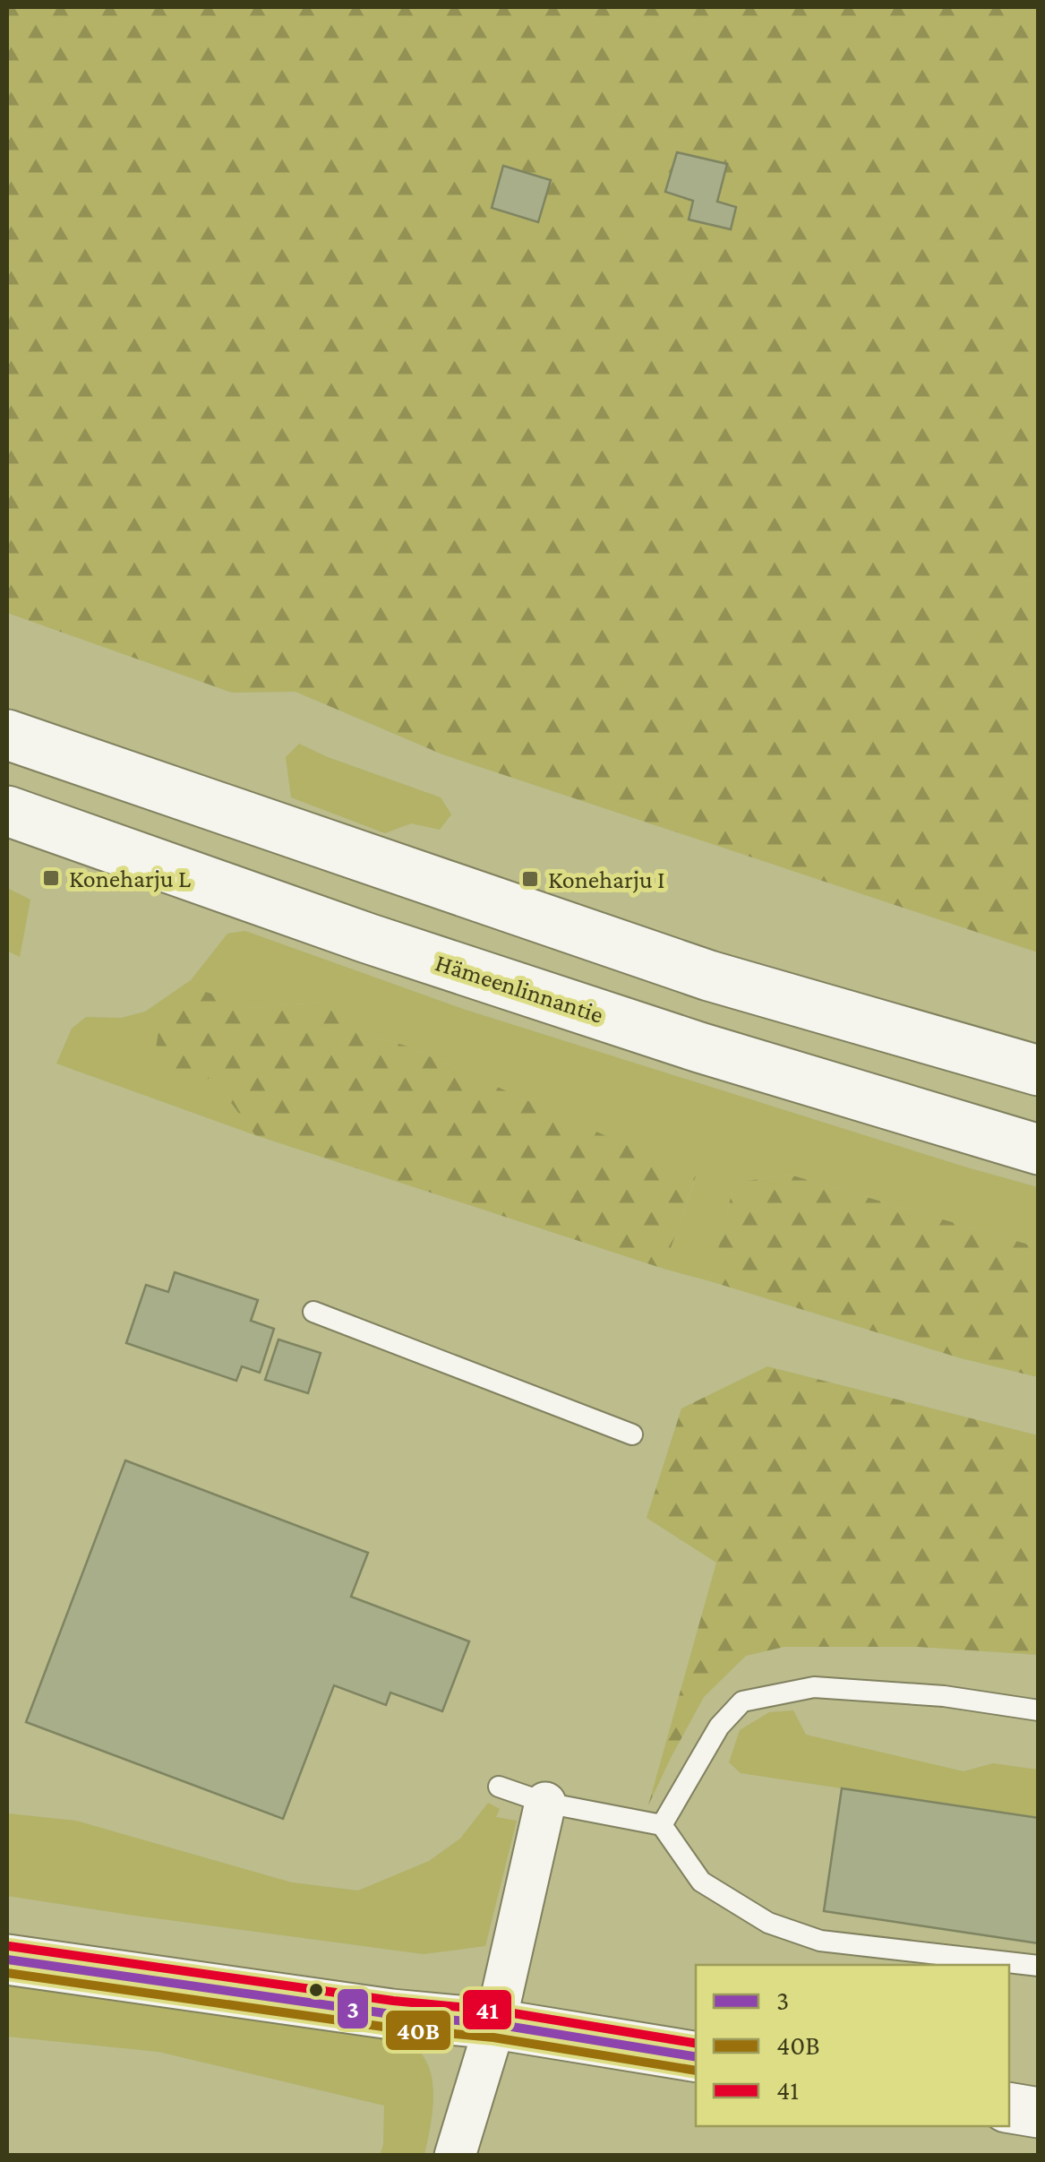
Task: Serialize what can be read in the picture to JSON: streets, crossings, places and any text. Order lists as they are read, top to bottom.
{
  "streets": {
    "main road": ["Hämeenlinnantie"]
  },
  "places": {
    "transit": ["Koneharju L", "Koneharju I"]
  },
  "lines": ["transit line 41", "transit line 3", "transit line 40B"],
  "legend": ["3", "40B", "41"]
}
